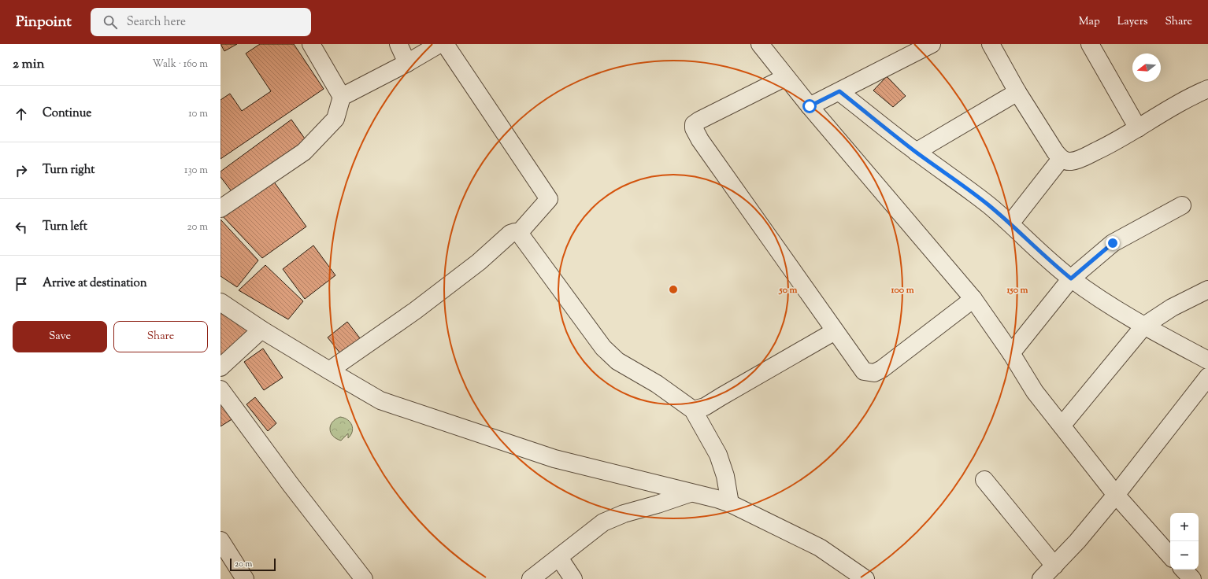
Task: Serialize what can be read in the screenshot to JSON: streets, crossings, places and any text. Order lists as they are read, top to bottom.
{
  "scale_bar": "20 m",
  "north": "left",
  "page": {
    "header": "Pinpoint",
    "search": "Search here",
    "nav": ["Map", "Layers", "Share"],
    "heading": ["2 min", "Walk · 160 m"],
    "list": [
      ["Continue", "10 m"],
      ["Turn right", "130 m"],
      ["Turn left", "20 m"],
      "Arrive at destination"
    ],
    "buttons": ["Save", "Share"],
    "map_buttons": ["+", "−"],
    "scale": "20 m"
  },
  "rings": ["50 m", "100 m", "150 m"]
}
